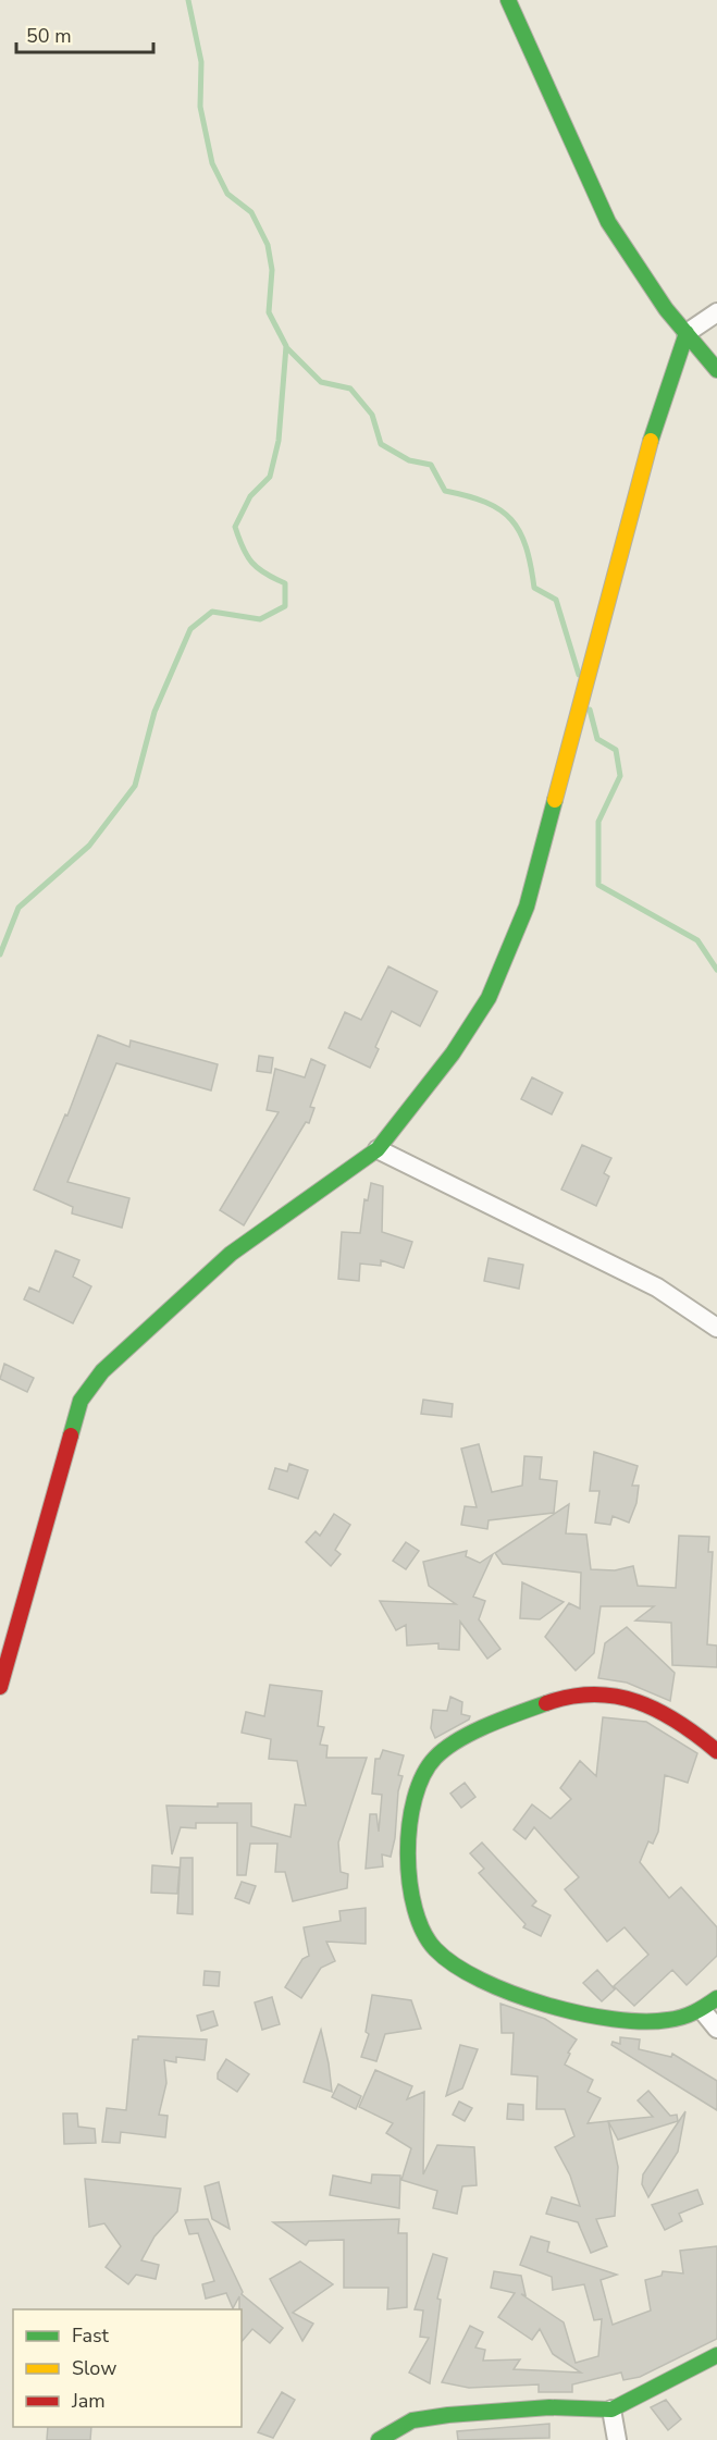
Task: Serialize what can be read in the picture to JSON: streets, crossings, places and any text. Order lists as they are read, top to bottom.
{
  "legend": ["Fast", "Slow", "Jam"],
  "scale_bar": "50 m"
}
